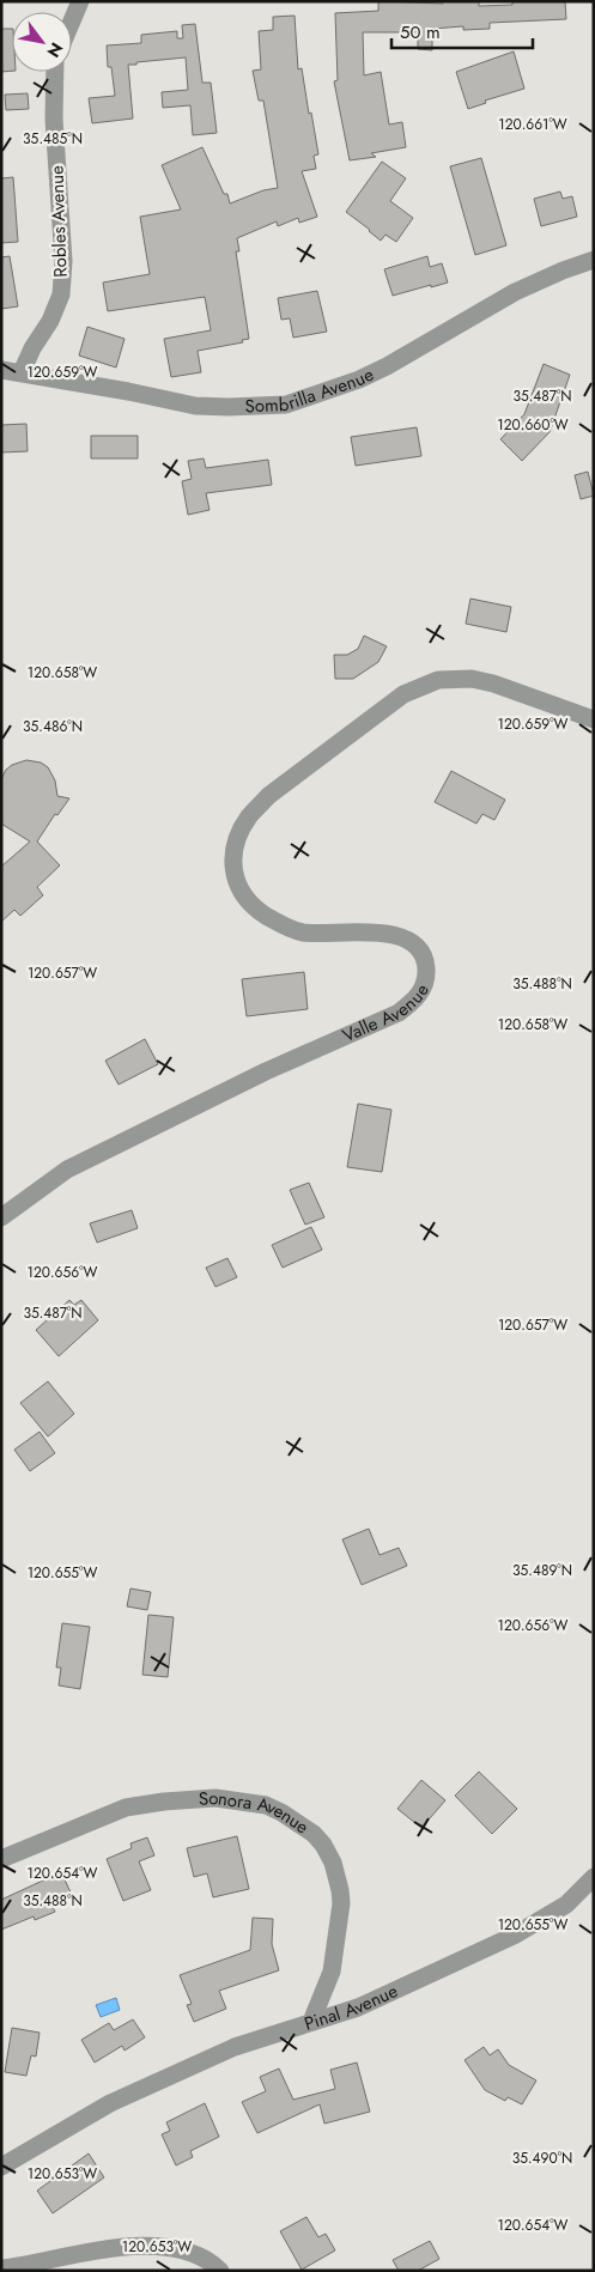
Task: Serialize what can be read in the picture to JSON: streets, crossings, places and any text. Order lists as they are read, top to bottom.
{
  "streets": {
    "street": [
      "Robles Avenue",
      "Sombrilla Avenue",
      "Valle Avenue",
      "Sonora Avenue",
      "Pinal Avenue"
    ]
  },
  "crossings": [
    ["Robles Avenue", "Sombrilla Avenue"],
    ["Sonora Avenue", "Pinal Avenue"]
  ],
  "scale_bar": "50 m",
  "north": "bottom right",
  "coordinates": [
    "120.661°W",
    "35.485°N",
    "120.659°W",
    "35.487°N",
    "120.660°W",
    "120.658°W",
    "35.486°N",
    "120.657°W",
    "35.488°N",
    "120.656°W",
    "35.489°N",
    "120.655°W",
    "120.654°W",
    "35.490°N",
    "120.653°W"
  ]
}
